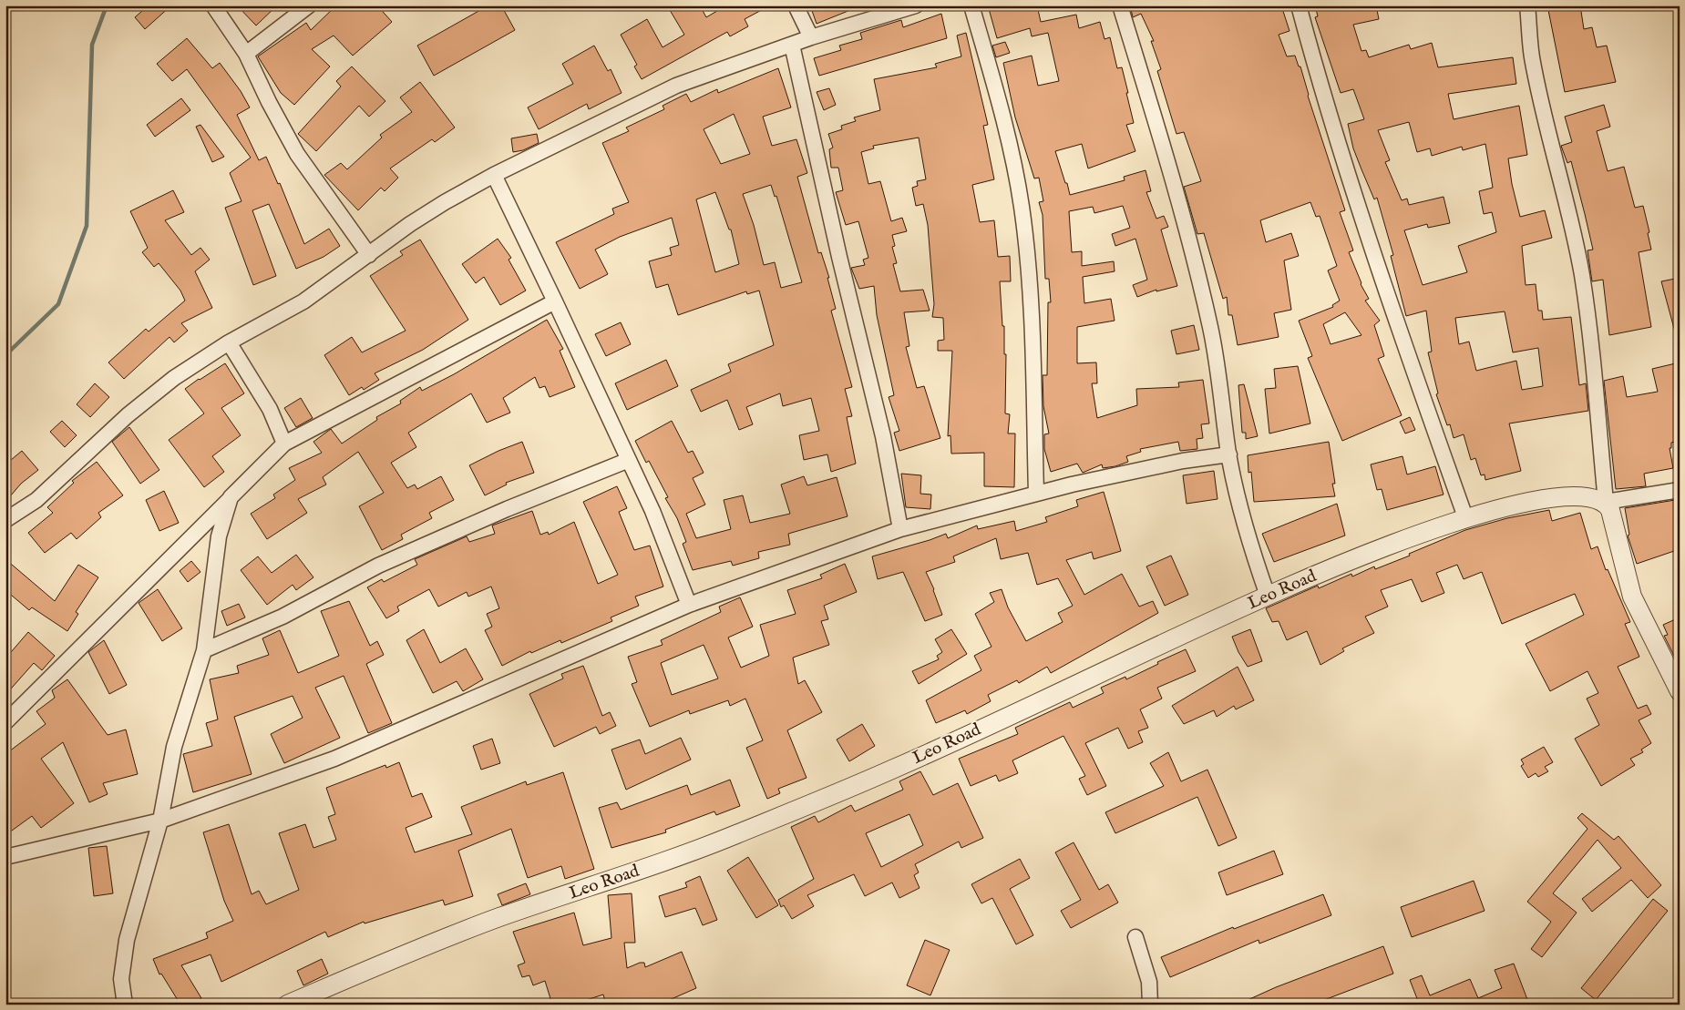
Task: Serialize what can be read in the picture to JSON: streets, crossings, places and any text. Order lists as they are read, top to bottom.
{
  "streets": {
    "street": ["Leo Road"]
  }
}
